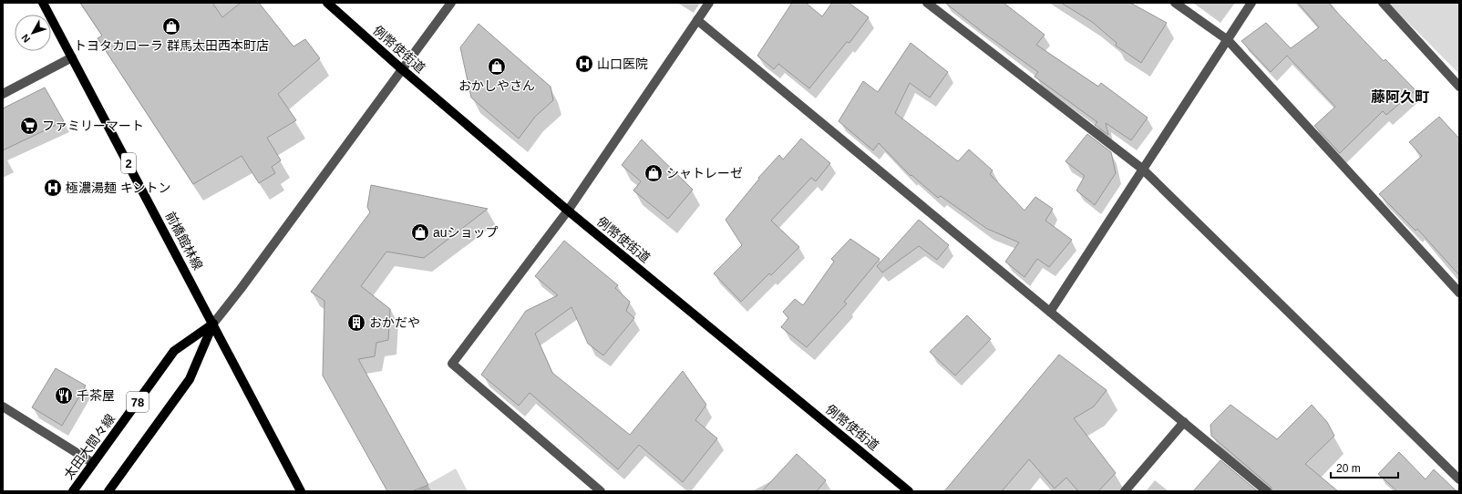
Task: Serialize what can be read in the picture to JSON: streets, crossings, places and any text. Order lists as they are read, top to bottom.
{
  "streets": {
    "main road": [
      "例幣使街道",
      "2",
      "前橋館林線",
      "78",
      "太田大間々線"
    ]
  },
  "crossings": [
    ["前橋館林線", "78"],
    ["前橋館林線", "太田大間々線"],
    ["78", "太田大間々線"]
  ],
  "districts": ["藤阿久町"],
  "places": {
    "shop": [
      "トヨタカローラ 群馬太田西本町店",
      "おかしやさん",
      "シャトレーゼ",
      "auショップ"
    ],
    "hospital": ["山口医院", "極濃湯麺 キントン"],
    "supermarket": ["ファミリーマート"],
    "building": ["おかだや"],
    "restaurant": ["千茶屋"]
  },
  "scale_bar": "20 m",
  "north": "bottom left"
}
